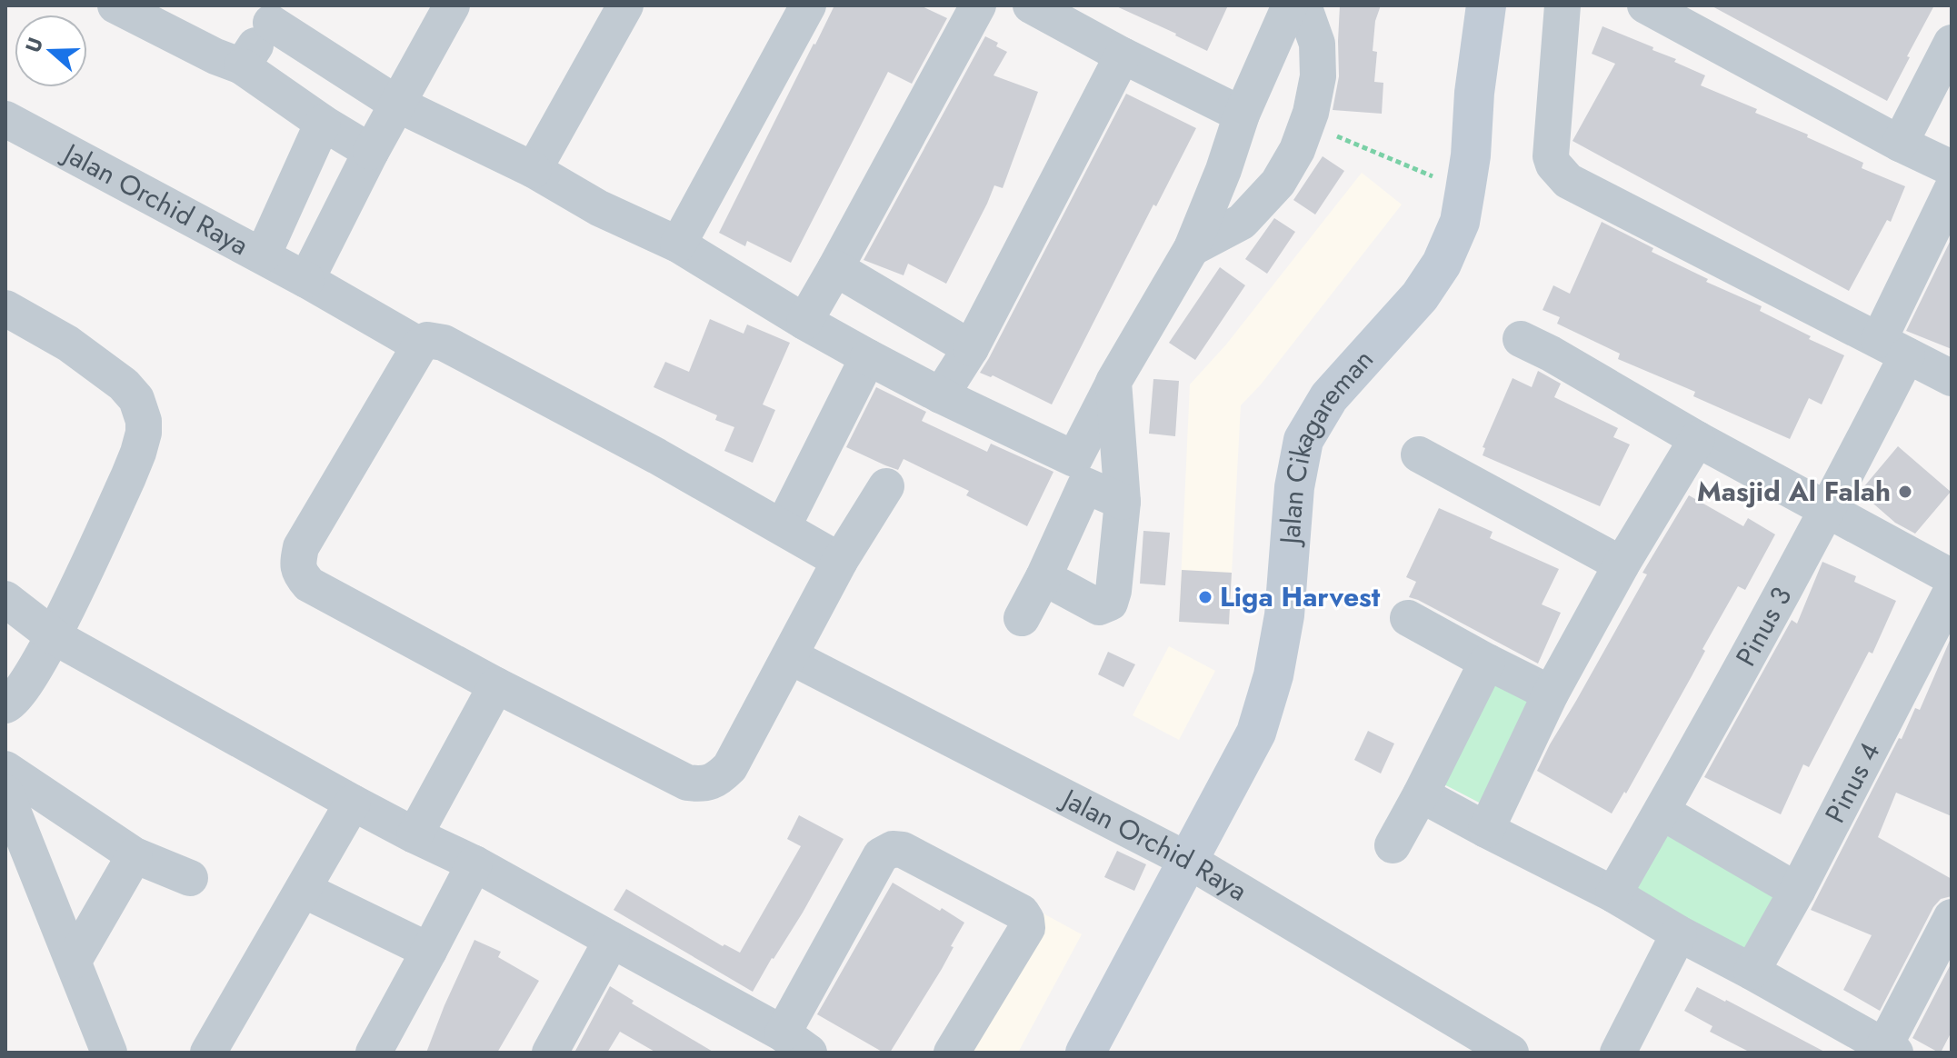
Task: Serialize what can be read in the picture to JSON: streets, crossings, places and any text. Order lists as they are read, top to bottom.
{
  "streets": {
    "street": [
      "Jalan Orchid Raya",
      "Jalan Cikagareman",
      "Pinus 3",
      "Pinus 4"
    ]
  },
  "crossings": [
    ["Jalan Orchid Raya", "Jalan Cikagareman"]
  ],
  "places": ["Masjid Al Falah", "Liga Harvest"],
  "north": "left"
}
